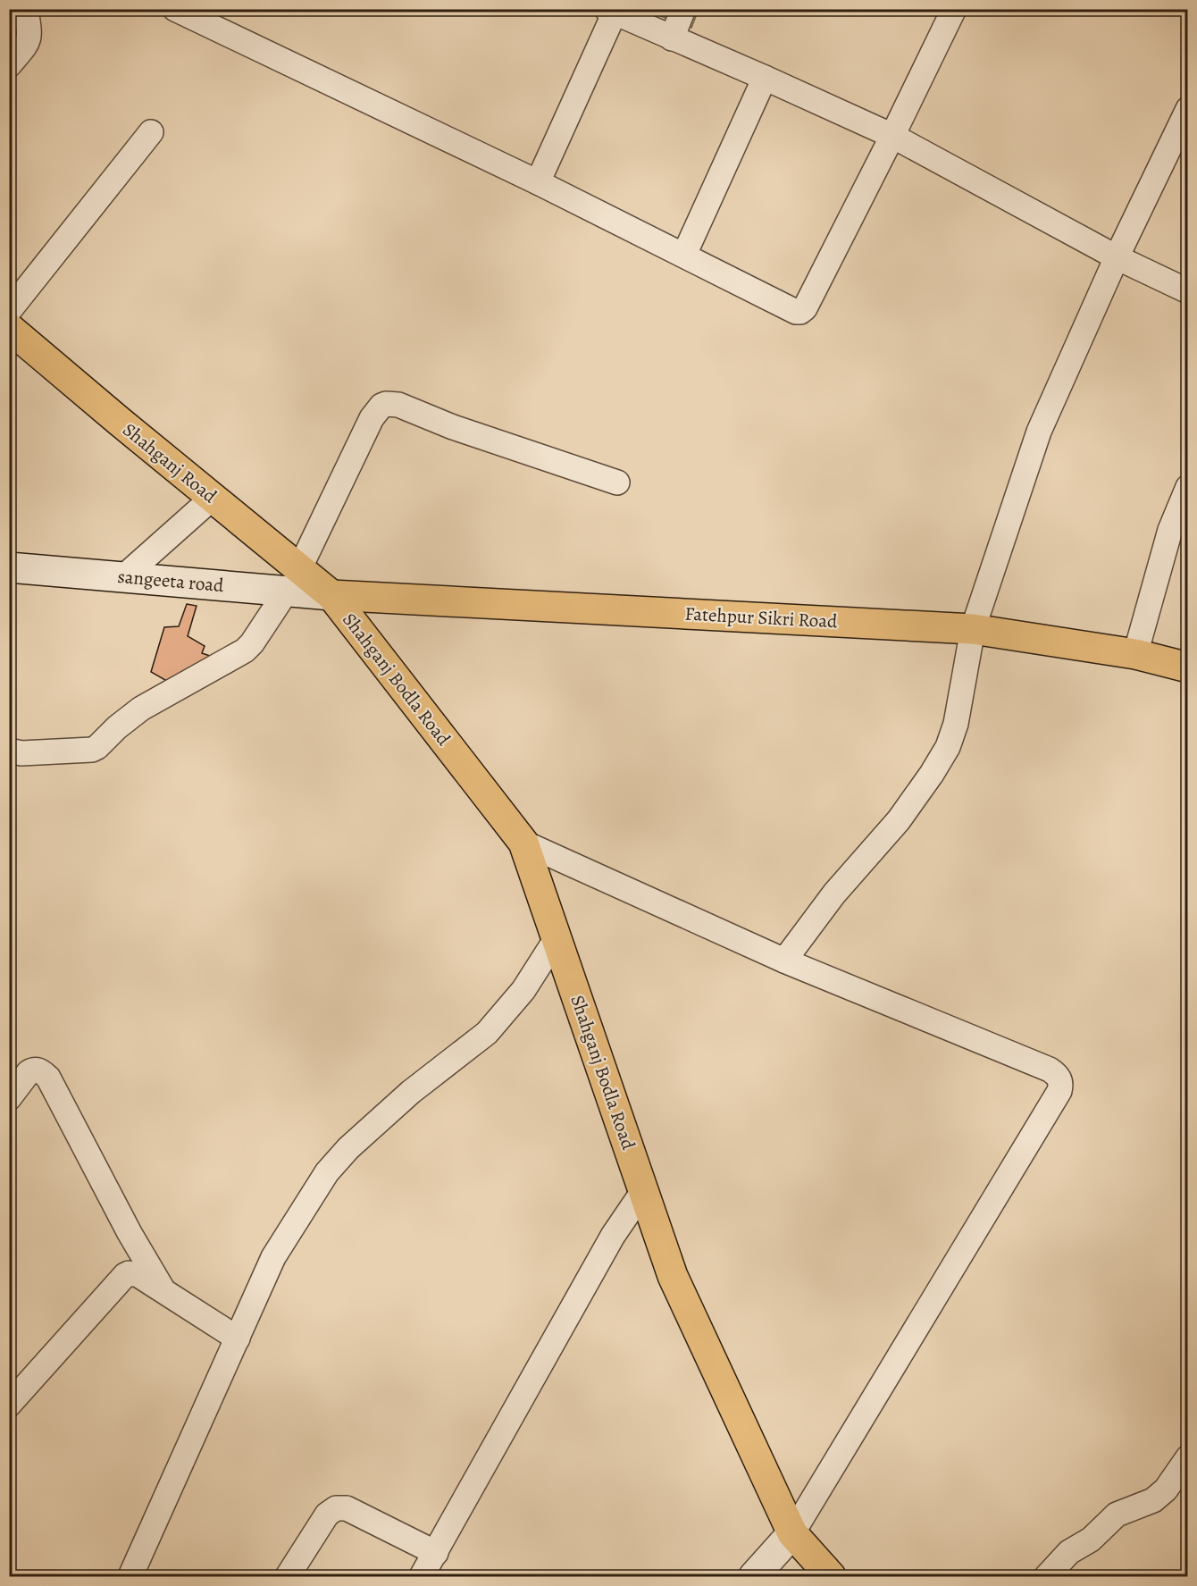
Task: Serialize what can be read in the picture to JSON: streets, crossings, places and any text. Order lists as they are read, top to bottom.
{
  "streets": {
    "main road": [
      "Shahganj Road",
      "sangeeta road",
      "Fatehpur Sikri Road",
      "Shahganj Bodla Road"
    ]
  },
  "crossings": [
    ["Shahganj Road", "sangeeta road"],
    ["Shahganj Road", "Fatehpur Sikri Road"],
    ["Shahganj Road", "Shahganj Bodla Road"],
    ["Fatehpur Sikri Road", "Shahganj Bodla Road"]
  ]
}
